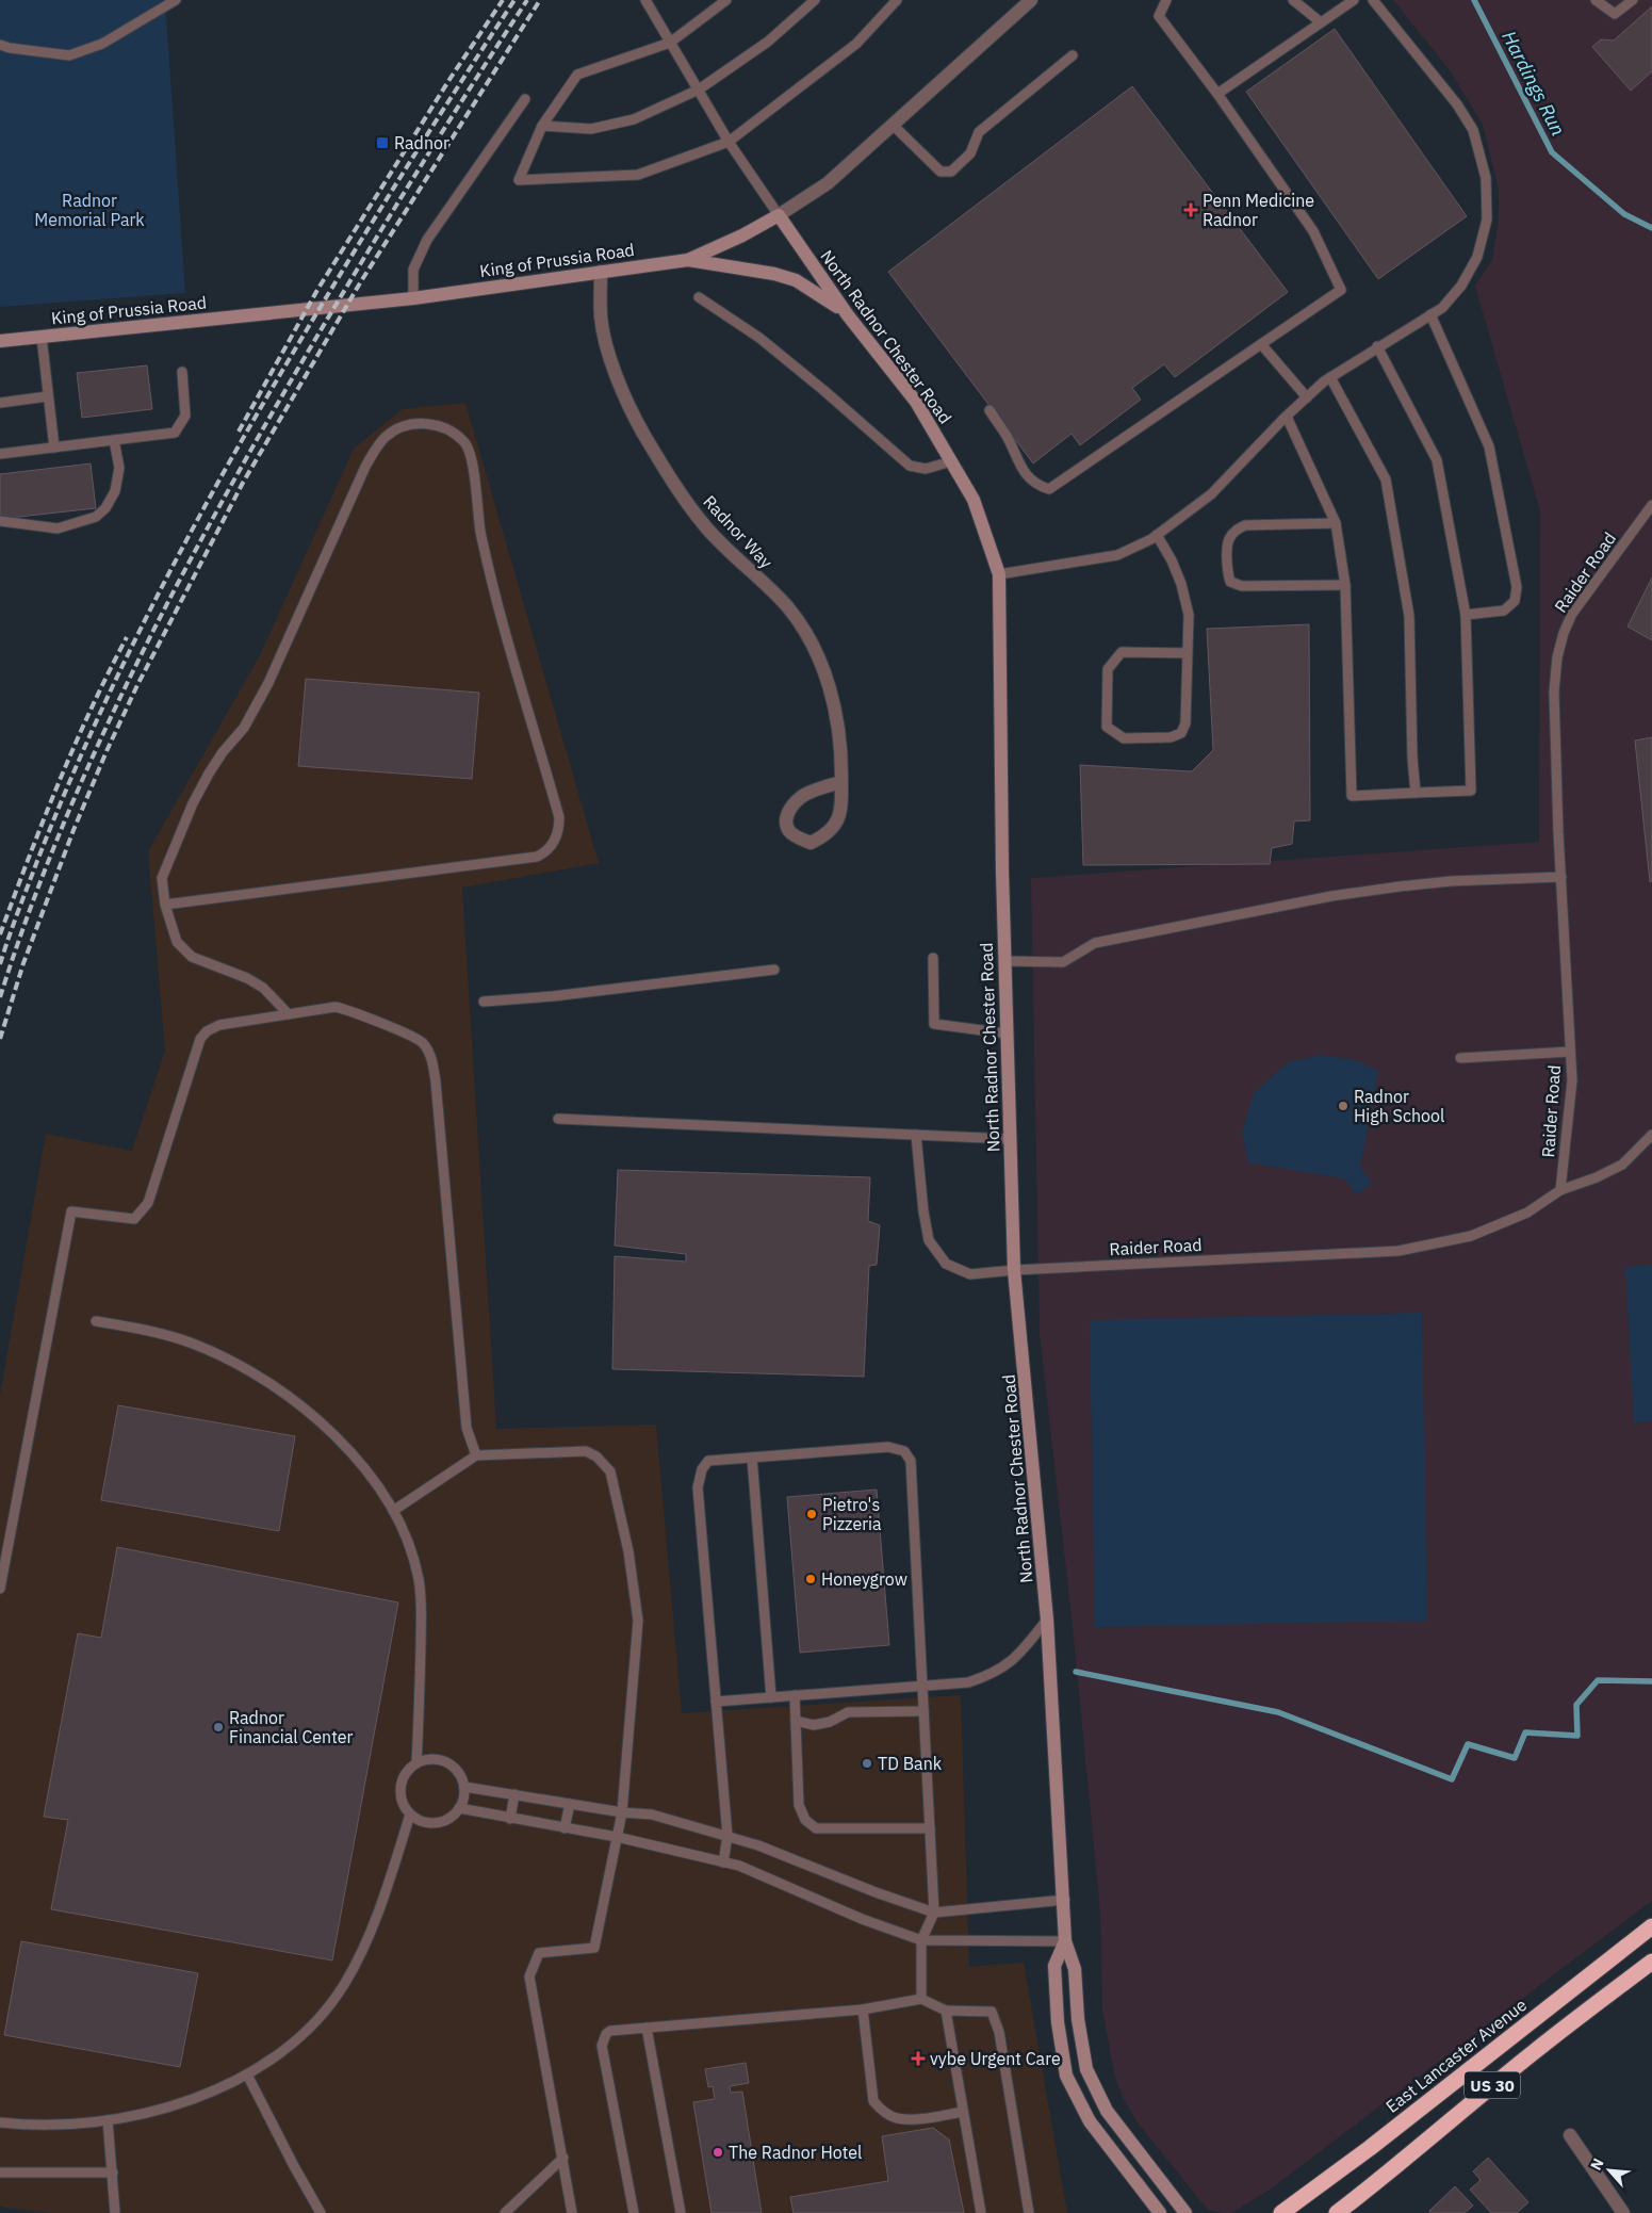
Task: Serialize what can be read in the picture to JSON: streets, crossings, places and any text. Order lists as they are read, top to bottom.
{
  "streets": {
    "highway": ["East Lancaster Avenue", "US 30"],
    "main road": ["King of Prussia Road", "North Radnor Chester Road"],
    "street": ["Radnor Way"],
    "lane": ["Raider Road"]
  },
  "crossings": [
    ["King of Prussia Road", "North Radnor Chester Road"],
    ["King of Prussia Road", "Radnor Way"],
    ["North Radnor Chester Road", "Raider Road"]
  ],
  "water": ["Hardings Run"],
  "parks": ["Radnor Memorial Park"],
  "places": {
    "transit": ["Radnor"],
    "health": ["Penn Medicine Radnor", "vybe Urgent Care"],
    "other": [
      "Radnor High School",
      "Pietro's Pizzeria",
      "Honeygrow",
      "Radnor Financial Center",
      "TD Bank",
      "The Radnor Hotel"
    ]
  },
  "north": "top left"
}
